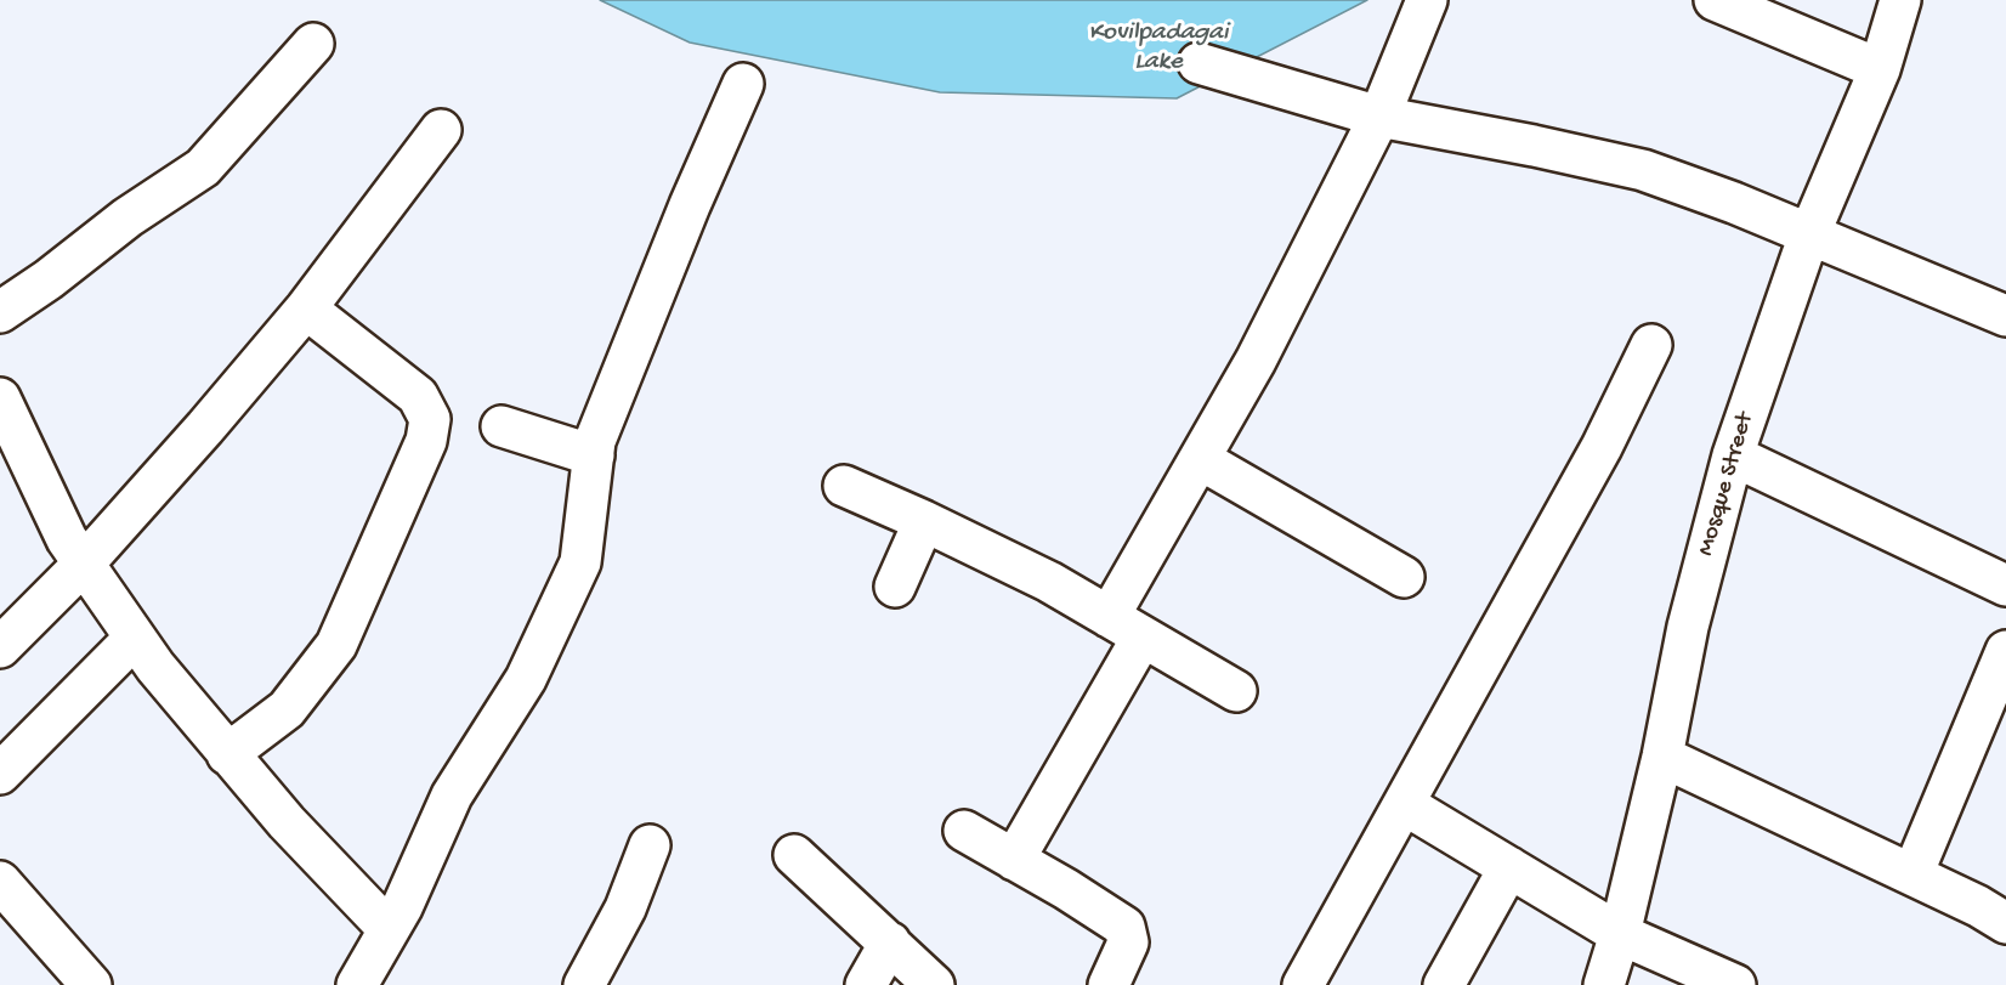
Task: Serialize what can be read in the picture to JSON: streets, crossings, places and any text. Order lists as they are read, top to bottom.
{
  "streets": {
    "street": ["Mosque Street"]
  },
  "water": ["Kovilpadagai Lake"]
}
